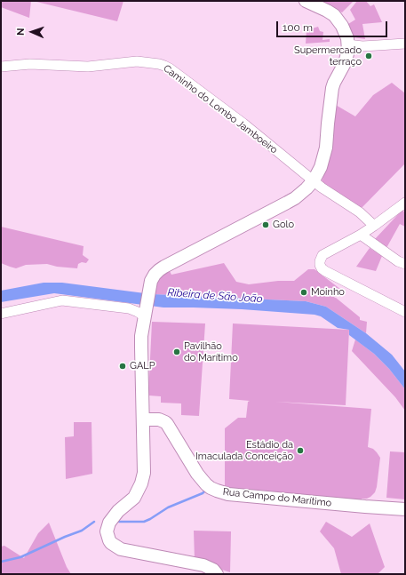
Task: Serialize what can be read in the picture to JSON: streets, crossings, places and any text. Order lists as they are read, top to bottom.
{
  "streets": {
    "main road": ["Rua Campo do Marítimo"],
    "street": ["Caminho do Lombo Jamboeiro"]
  },
  "water": ["Ribeira de São João"],
  "places": [
    "Supermercado terraço",
    "Golo",
    "Moinho",
    "Pavilhão do Marítimo",
    "GALP",
    "Estádio da Imaculada Conceição"
  ],
  "scale_bar": "100 m",
  "north": "left"
}
